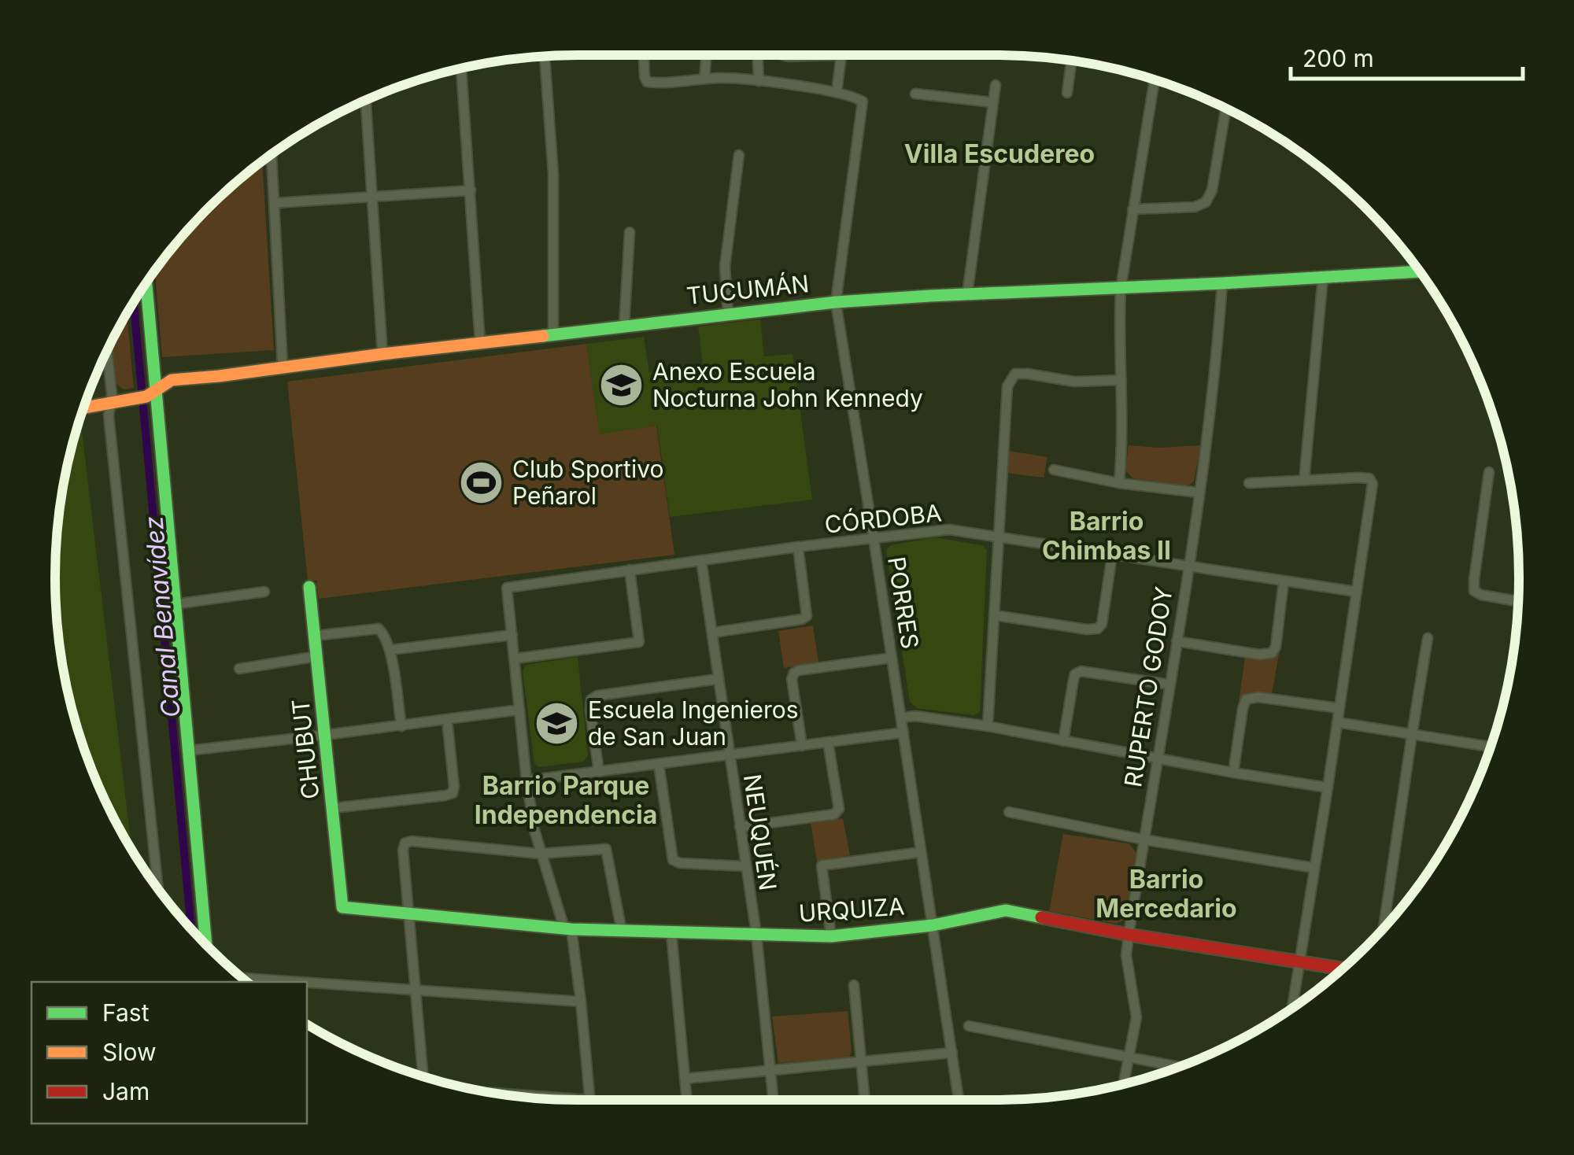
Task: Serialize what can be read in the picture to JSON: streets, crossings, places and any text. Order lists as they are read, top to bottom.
{
  "streets": {
    "main road": ["TUCUMÁN", "CHUBUT", "URQUIZA"],
    "street": [
      "CÓRDOBA",
      "PORRES",
      "RUPERTO GODOY",
      "NEUQUÉN"
    ]
  },
  "crossings": [
    ["TUCUMÁN", "PORRES"],
    ["TUCUMÁN", "RUPERTO GODOY"],
    ["CÓRDOBA", "PORRES"],
    ["CÓRDOBA", "RUPERTO GODOY"],
    ["CÓRDOBA", "NEUQUÉN"],
    ["PORRES", "URQUIZA"],
    ["RUPERTO GODOY", "URQUIZA"],
    ["CHUBUT", "URQUIZA"],
    ["NEUQUÉN", "URQUIZA"]
  ],
  "districts": [
    "Villa Escudereo",
    "Barrio Chimbas II",
    "Barrio Parque Independencia",
    "Barrio Mercedario"
  ],
  "water": ["Canal Benavídez"],
  "places": {
    "school or university": ["Anexo Escuela Nocturna John Kennedy", "Escuela Ingenieros de San Juan"],
    "sports": ["Club Sportivo Peñarol"]
  },
  "legend": ["Fast", "Slow", "Jam"],
  "scale_bar": "200 m"
}
